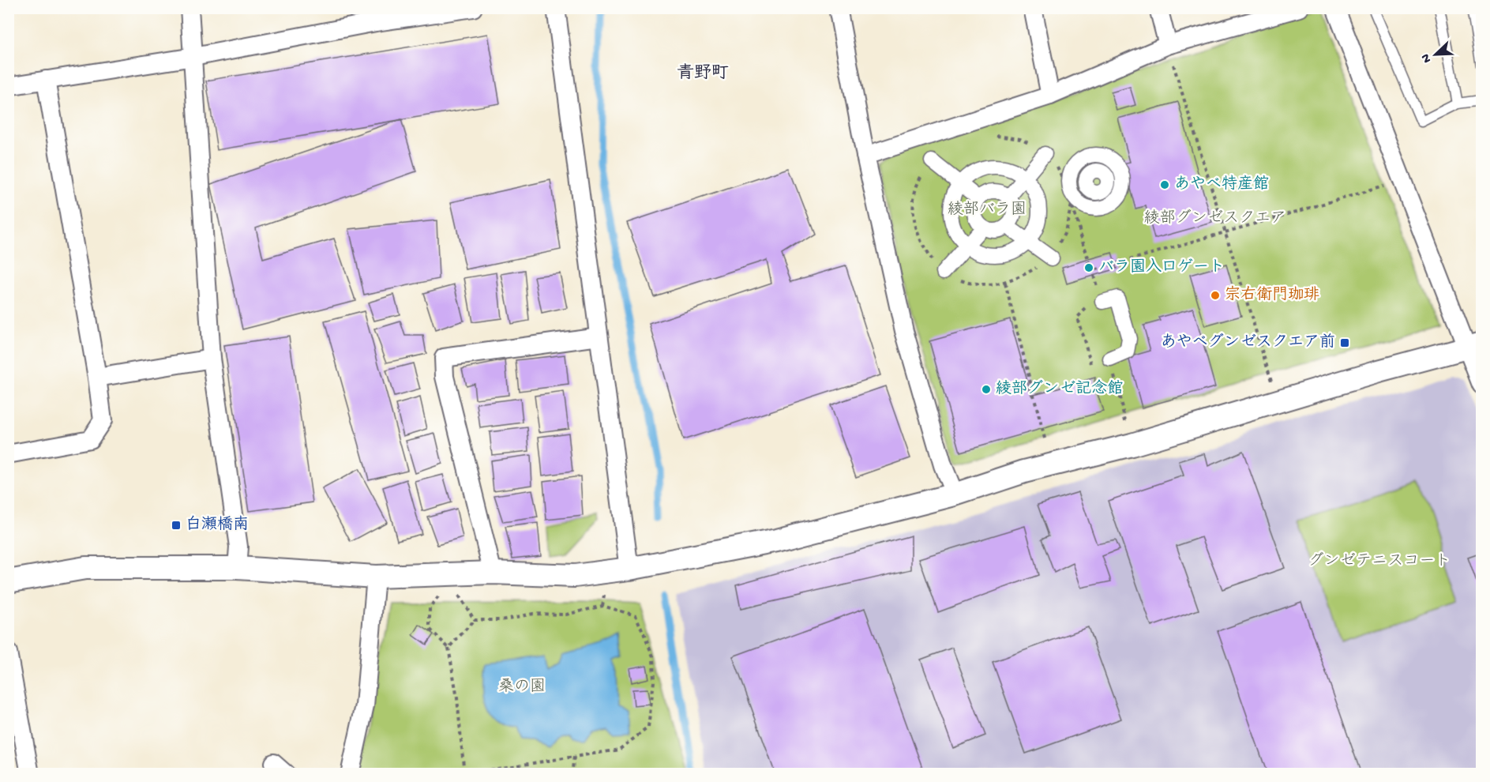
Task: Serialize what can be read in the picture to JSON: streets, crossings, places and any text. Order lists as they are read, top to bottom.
{
  "districts": ["青野町"],
  "parks": [
    "綾部バラ園",
    "綾部グンゼスクエア",
    "グンゼテニスコート",
    "桑の園"
  ],
  "places": {
    "other": [
      "あやべ特産館",
      "バラ園入口ゲート",
      "宗右衛門珈琲",
      "綾部グンゼ記念館"
    ],
    "transit": ["あやべグンゼスクエア前", "白瀬橋南"]
  },
  "north": "bottom left"
}
